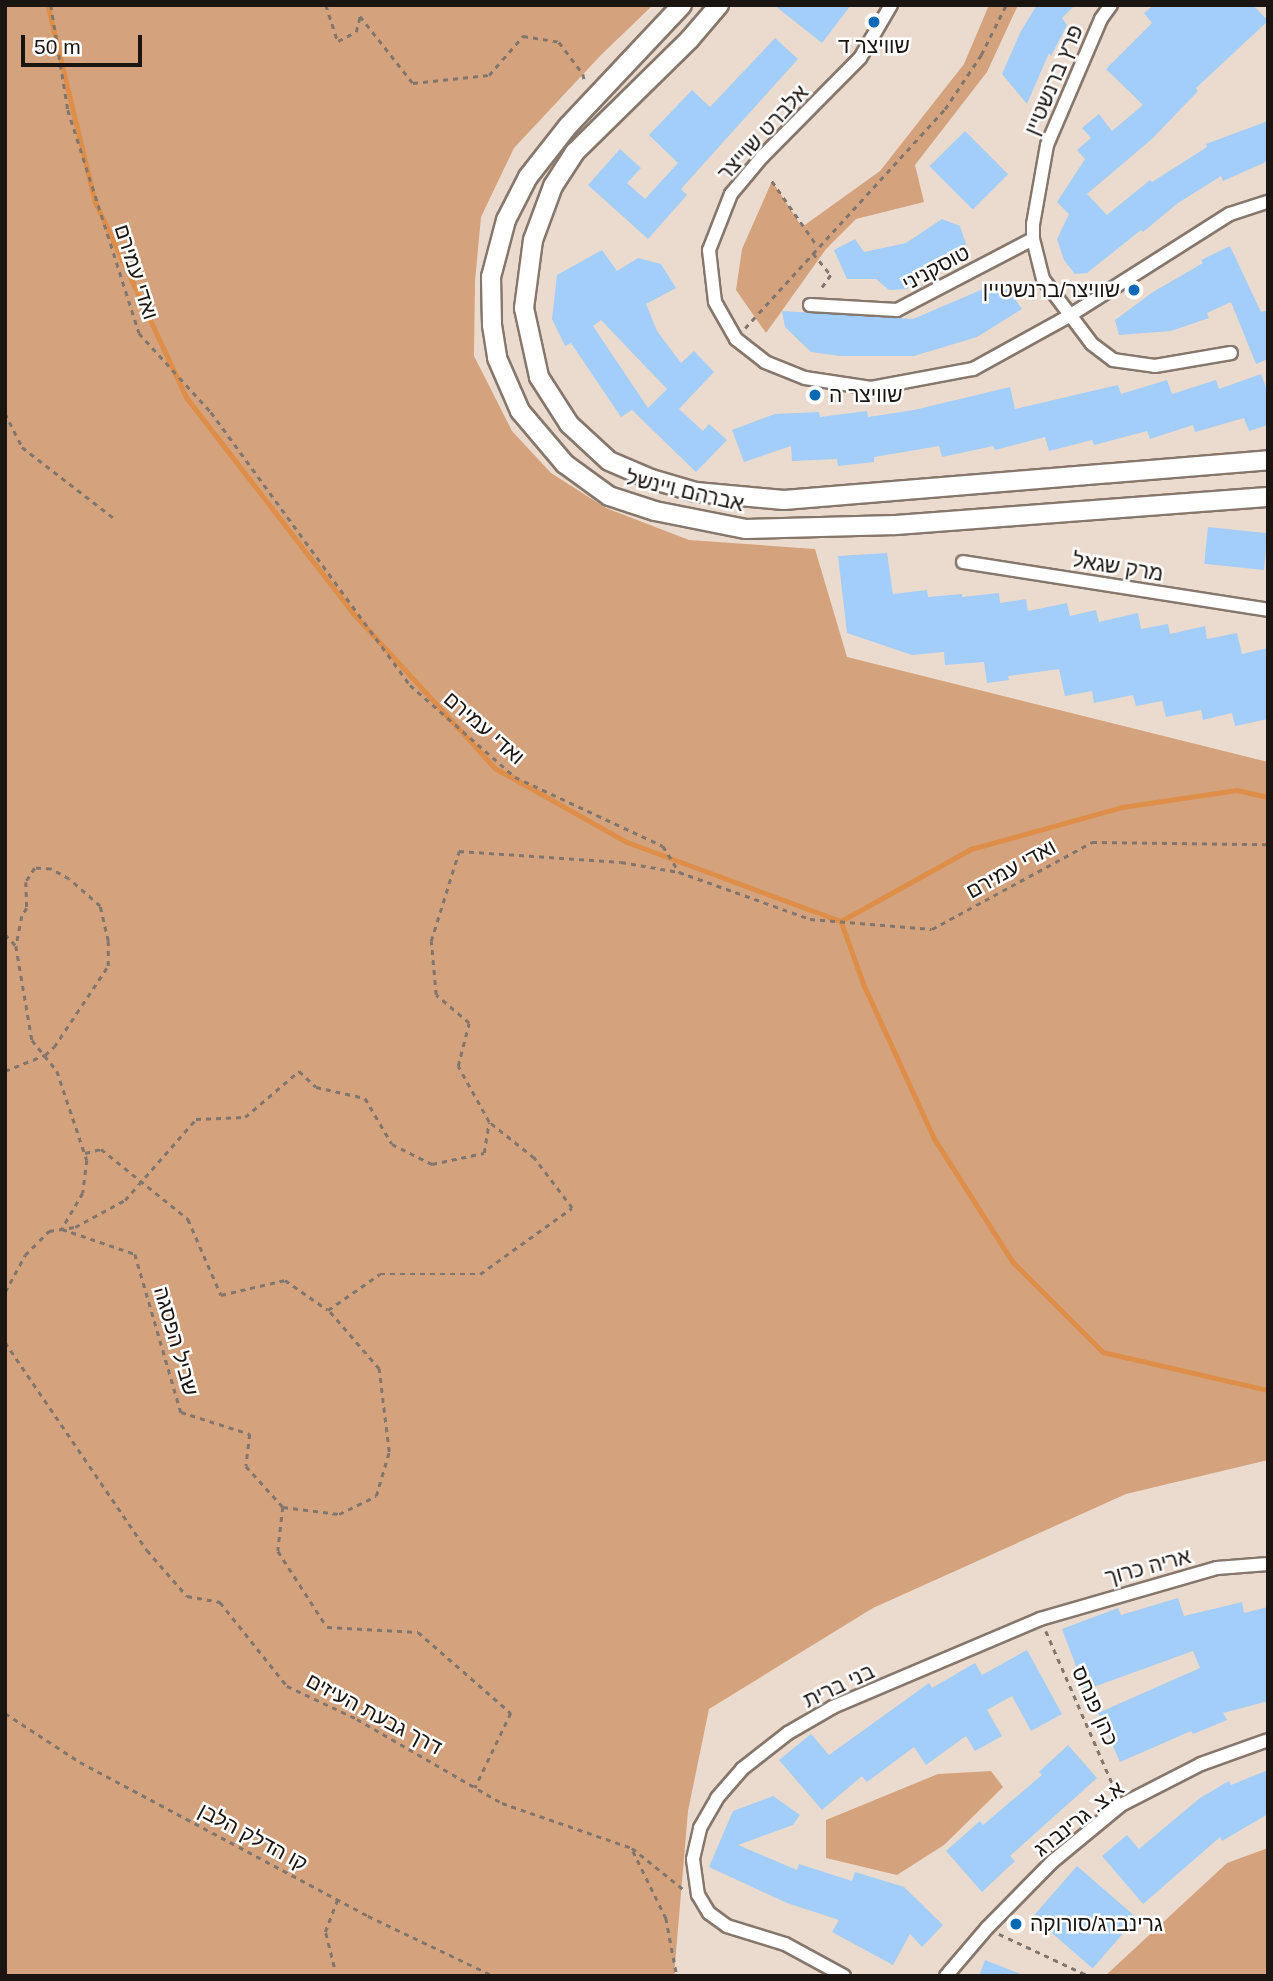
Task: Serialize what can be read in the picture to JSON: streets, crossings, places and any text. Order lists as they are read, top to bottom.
{
  "streets": {
    "main road": ["אברהם ויינשל"],
    "street": [
      "פרץ ברנשטיין",
      "אלברט שוייצר",
      "טוסקניני",
      "מרק שגאל",
      "אריה כרוך",
      "בני ברית",
      "א.צ. גרינברג"
    ],
    "path": [
      "ואדי עמירם",
      "שביל הפסגה",
      "כהן פנחס",
      "דרך גבעת העיזים",
      "קו הדלק הלבן"
    ]
  },
  "crossings": [
    ["פרץ ברנשטיין", "אלברט שוייצר"],
    ["פרץ ברנשטיין", "טוסקניני"],
    ["אריה כרוך", "בני ברית"],
    ["אריה כרוך", "כהן פנחס"],
    ["בני ברית", "כהן פנחס"],
    ["בני ברית", "דרך גבעת העיזים"],
    ["כהן פנחס", "א.צ. גרינברג"]
  ],
  "places": [
    "שוויצר ד",
    "שוויצר/ברנשטיין",
    "שוויצר ה",
    "גרינברג/סורוקה"
  ],
  "scale_bar": "50 m"
}
